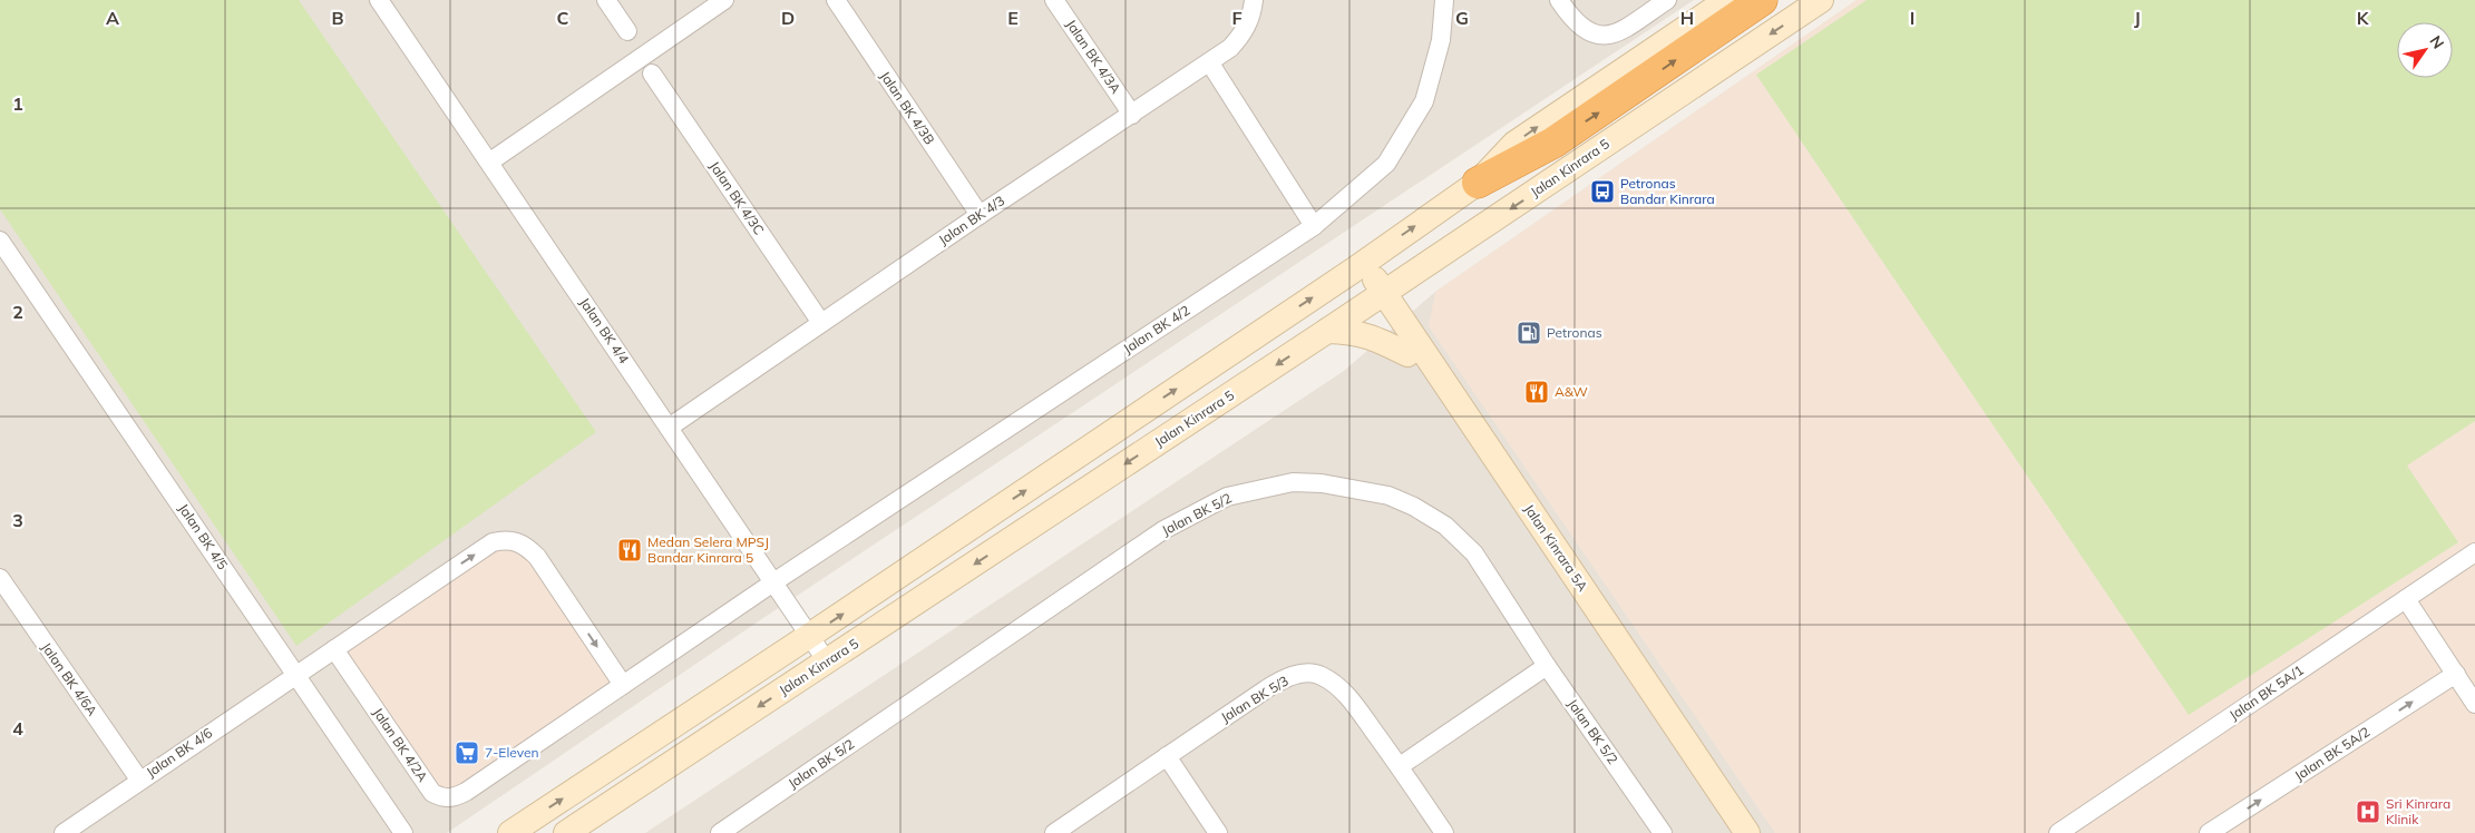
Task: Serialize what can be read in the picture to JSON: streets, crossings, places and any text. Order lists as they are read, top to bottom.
{
  "streets": {
    "main road": ["Jalan Kinrara 5", "Jalan Kinrara 5A"],
    "street": [
      "Jalan BK 4/3A",
      "Jalan BK 4/3B",
      "Jalan BK 4/3C",
      "Jalan BK 4/3",
      "Jalan BK 4/2",
      "Jalan BK 4/4",
      "Jalan BK 5/2",
      "Jalan BK 4/5",
      "Jalan BK 4/6A",
      "Jalan BK 5A/1",
      "Jalan BK 5/3",
      "Jalan BK 4/2A",
      "Jalan BK 4/6",
      "Jalan BK 5A/2"
    ]
  },
  "crossings": [
    ["Jalan BK 4/3A", "Jalan BK 4/3"],
    ["Jalan BK 4/3B", "Jalan BK 4/3"],
    ["Jalan Kinrara 5", "Jalan BK 4/4"],
    ["Jalan Kinrara 5", "Jalan Kinrara 5A"],
    ["Jalan BK 4/3C", "Jalan BK 4/3"],
    ["Jalan BK 4/3", "Jalan BK 4/4"],
    ["Jalan BK 4/2", "Jalan BK 4/4"],
    ["Jalan BK 4/2", "Jalan BK 4/2A"],
    ["Jalan BK 4/4", "Jalan BK 4/2A"],
    ["Jalan BK 4/5", "Jalan BK 4/6"],
    ["Jalan BK 4/6A", "Jalan BK 4/6"]
  ],
  "one_way": ["Jalan BK 5A/2"],
  "places": {
    "bus stop": ["Petronas Bandar Kinrara"],
    "fuel station": ["Petronas"],
    "restaurant": ["A&W", "Medan Selera MPSJ Bandar Kinrara 5"],
    "supermarket": ["7-Eleven"],
    "hospital": ["Sri Kinrara Klinik"]
  },
  "north": "top right",
  "grid": {
    "columns": [
      "A",
      "B",
      "C",
      "D",
      "E",
      "F",
      "G",
      "H",
      "I",
      "J",
      "K"
    ],
    "rows": [
      "1",
      "2",
      "3",
      "4"
    ]
  }
}
